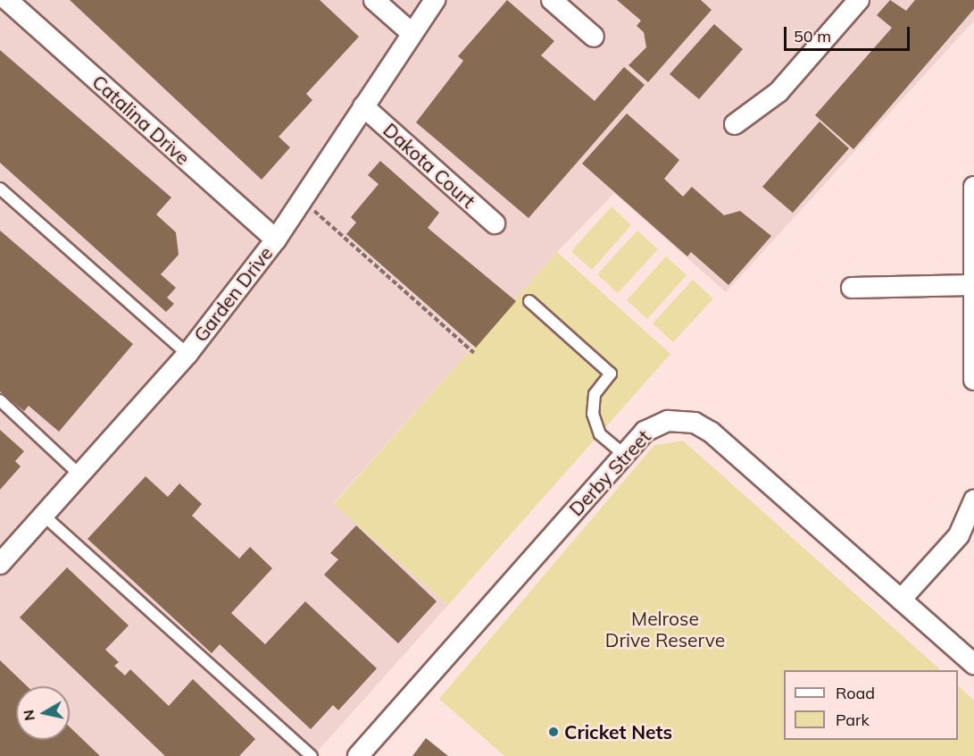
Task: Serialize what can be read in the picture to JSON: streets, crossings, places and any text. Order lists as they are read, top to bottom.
{
  "streets": {
    "street": [
      "Catalina Drive",
      "Dakota Court",
      "Garden Drive",
      "Derby Street"
    ]
  },
  "crossings": [
    ["Catalina Drive", "Garden Drive"],
    ["Dakota Court", "Garden Drive"]
  ],
  "parks": ["Melrose Drive Reserve"],
  "places": ["Cricket Nets"],
  "legend": ["Road", "Park"],
  "scale_bar": "50 m",
  "north": "left"
}
